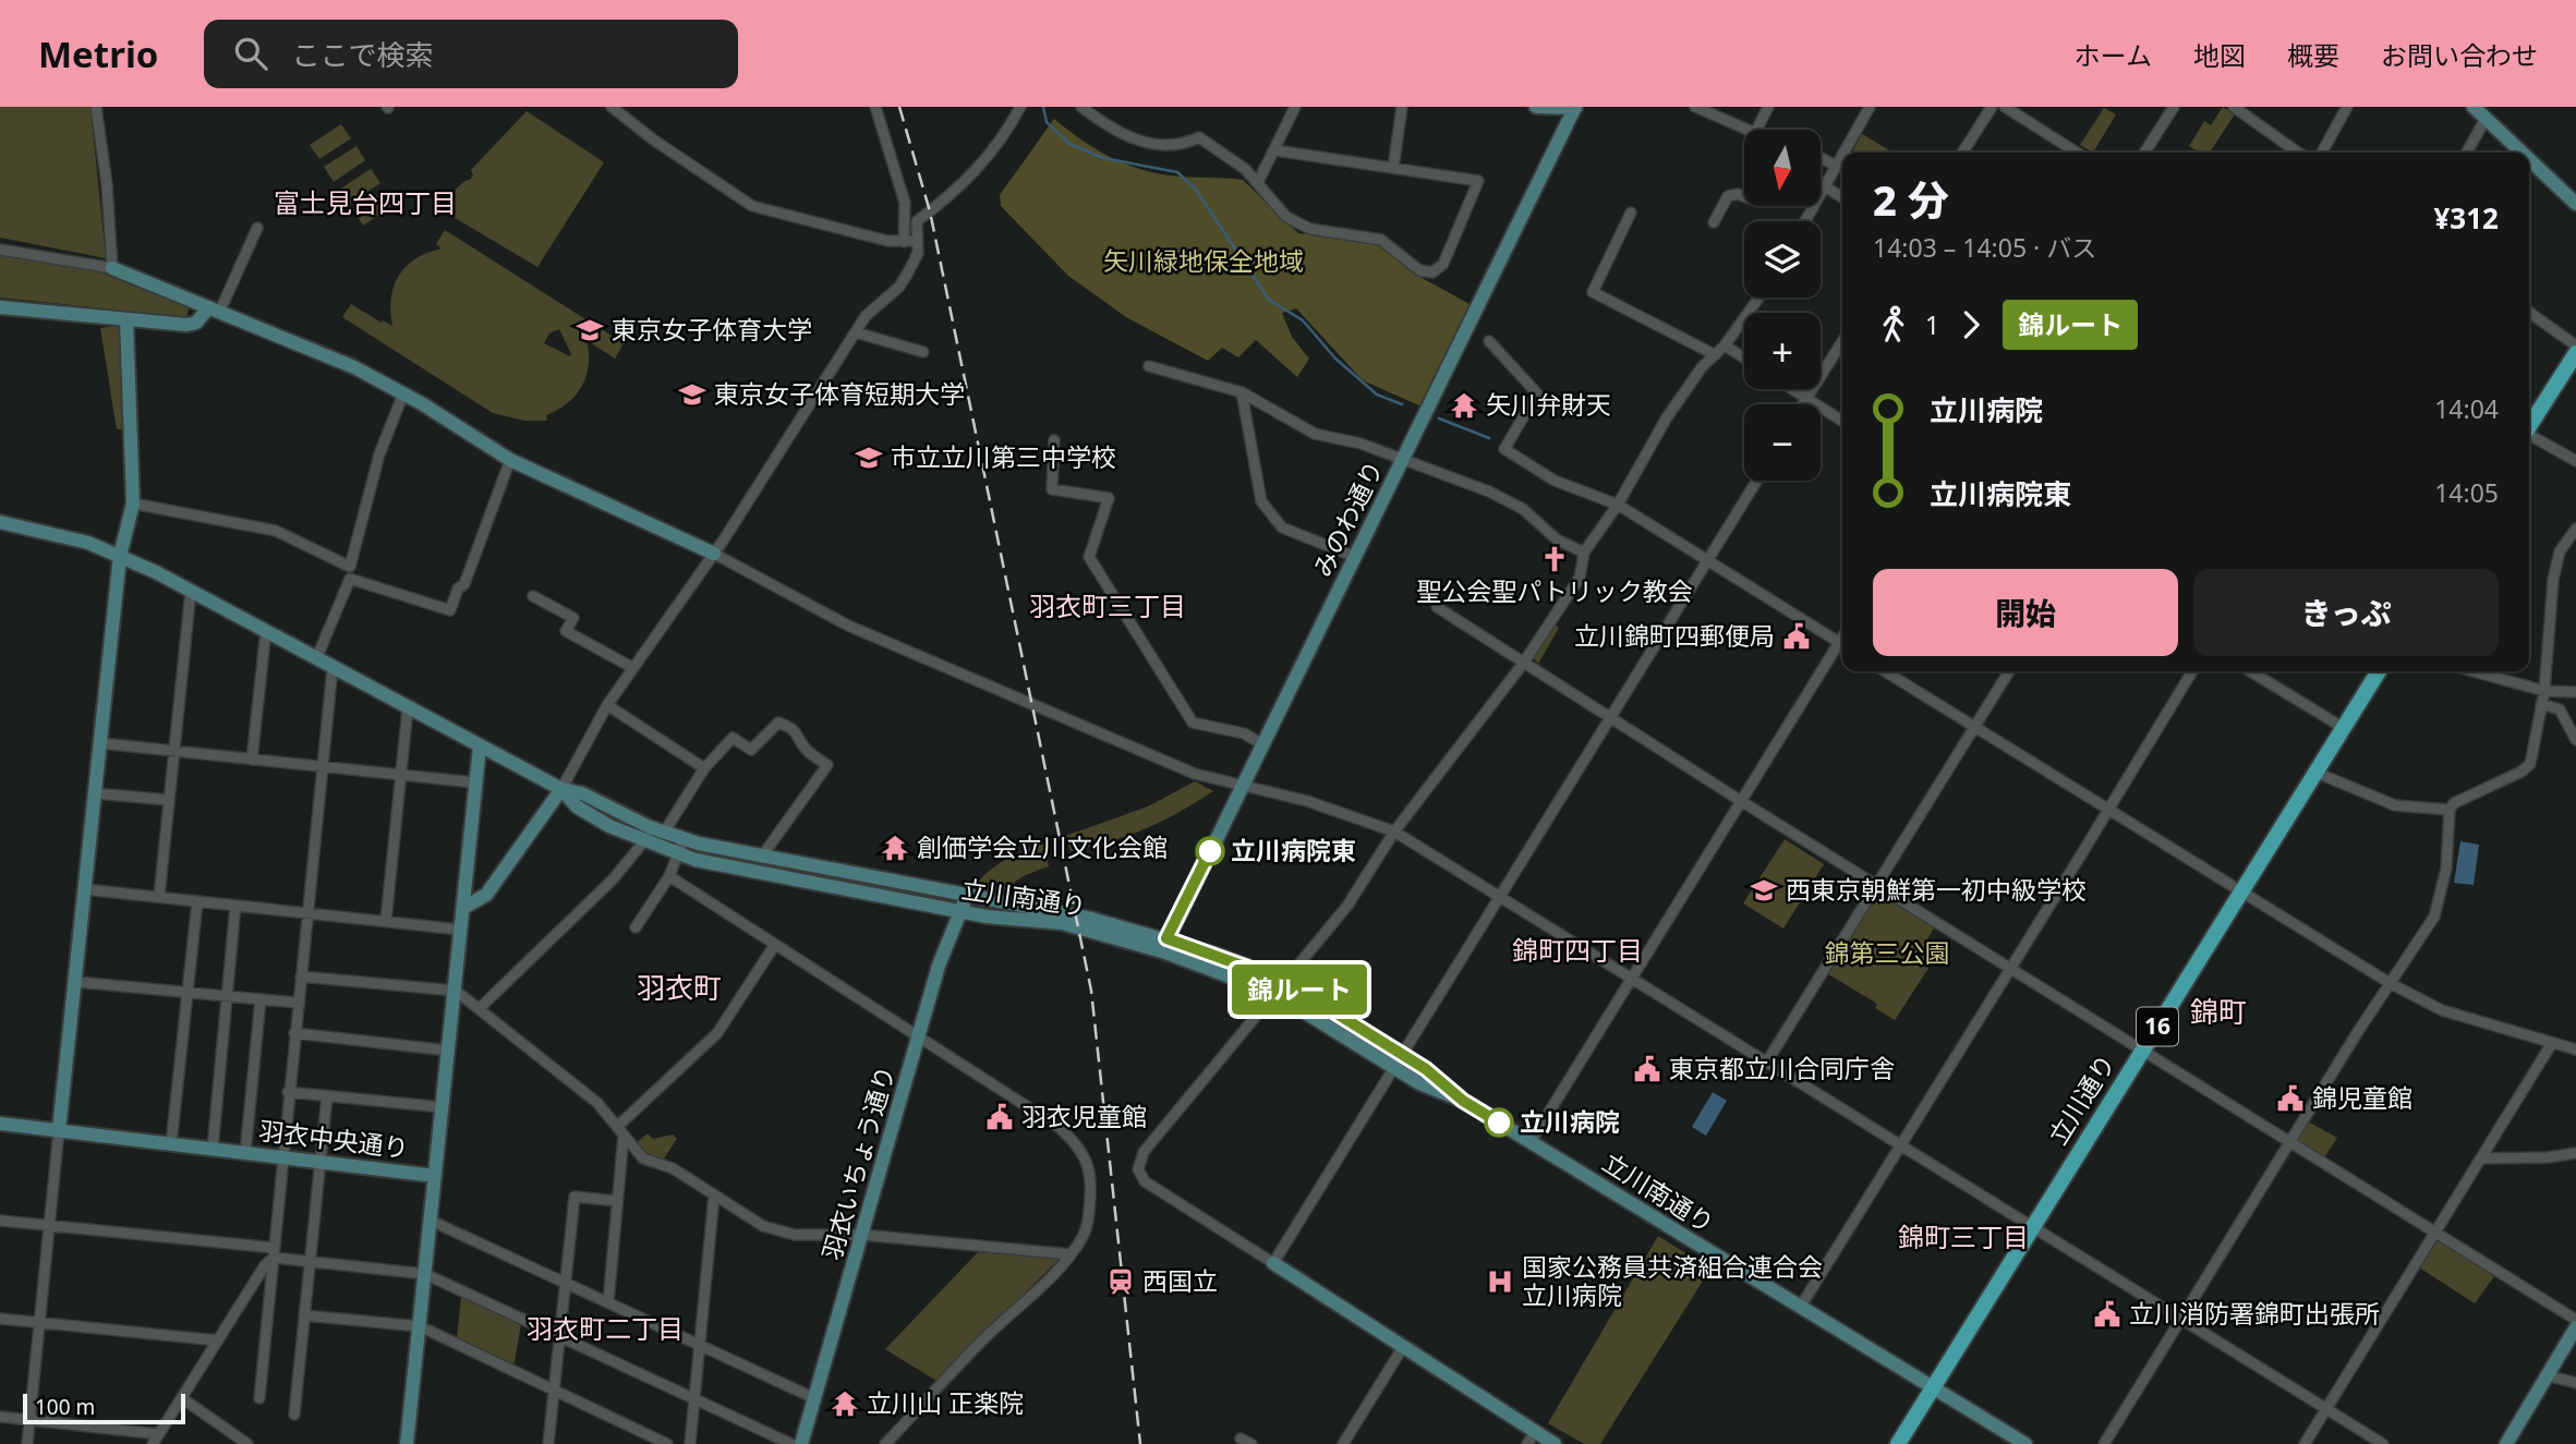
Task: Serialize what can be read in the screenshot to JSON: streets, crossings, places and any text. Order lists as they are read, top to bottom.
{
  "streets": {
    "main road": ["16", "立川通り"],
    "street": [
      "みのわ通り",
      "立川南通り",
      "羽衣中央通り",
      "羽衣いちょう通り"
    ]
  },
  "crossings": [
    ["みのわ通り", "立川南通り"],
    ["立川南通り", "立川通り"],
    ["立川南通り", "羽衣いちょう通り"]
  ],
  "districts": [
    "富士見台四丁目",
    "羽衣町三丁目",
    "錦町四丁目",
    "羽衣町",
    "錦町",
    "錦町三丁目",
    "羽衣町二丁目"
  ],
  "parks": ["矢川緑地保全地域", "錦第三公園"],
  "places": {
    "school or university": [
      "東京女子体育大学",
      "東京女子体育短期大学",
      "市立立川第三中学校",
      "西東京朝鮮第一初中級学校"
    ],
    "temple": ["矢川弁財天", "創価学会立川文化会館", "立川山 正楽院"],
    "church": ["聖公会聖パトリック教会"],
    "public building": [
      "立川錦町四郵便局",
      "東京都立川合同庁舎",
      "錦児童館",
      "羽衣児童館",
      "立川消防署錦町出張所"
    ],
    "other": ["立川病院東", "立川病院"],
    "station": ["西国立"],
    "hospital": ["国家公務員共済組合連合会 立川病院"]
  },
  "lines": ["bus line 錦ルート"],
  "scale_bar": "100 m",
  "north": "bottom",
  "page": {
    "header": "Metrio",
    "search": "ここで検索",
    "nav": [
      "ホーム",
      "地図",
      "概要",
      "お問い合わせ"
    ],
    "on_map": "錦ルート",
    "map_buttons": ["+", "−"],
    "heading": ["2 分", "14:03 – 14:05 · バス", "¥312"],
    "legs": ["1", "錦ルート"],
    "list": [
      {
        "name": "立川病院",
        "value": "14:04"
      },
      {
        "name": "立川病院東",
        "value": "14:05"
      }
    ],
    "buttons": ["開始", "きっぷ"],
    "scale": "100 m"
  }
}
